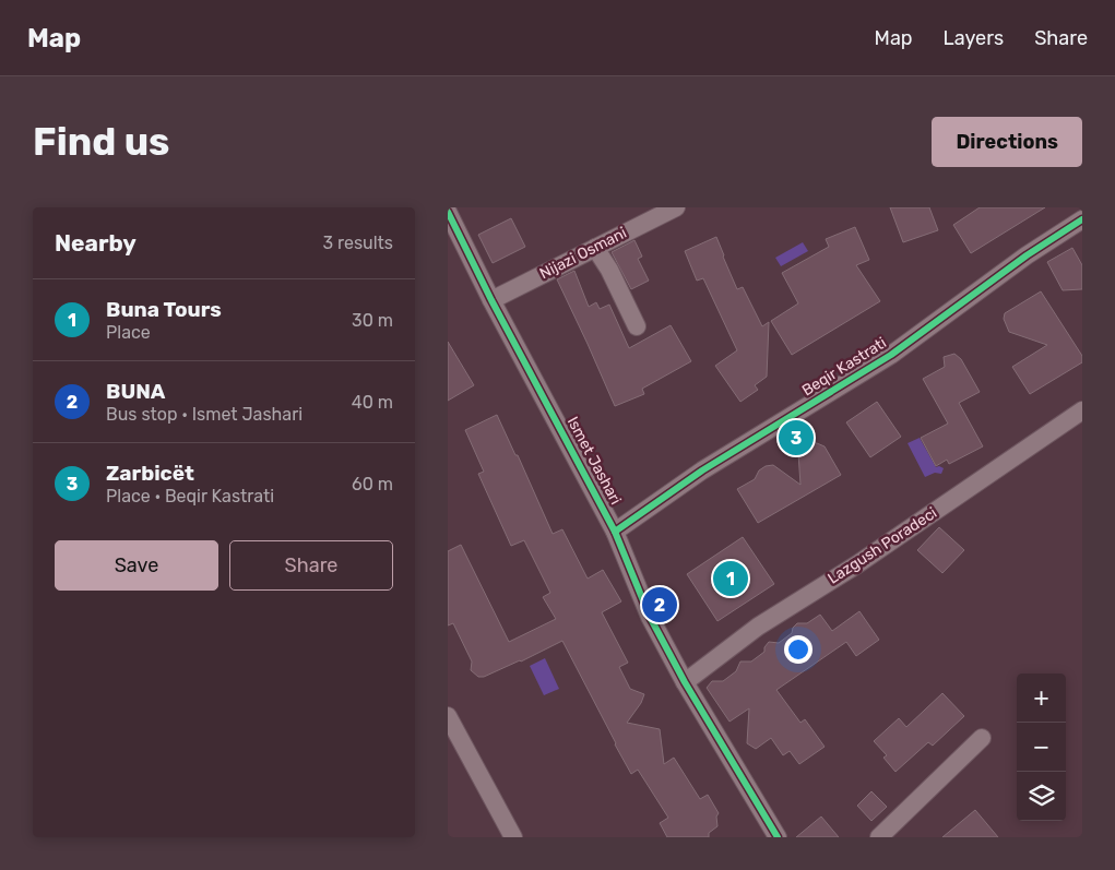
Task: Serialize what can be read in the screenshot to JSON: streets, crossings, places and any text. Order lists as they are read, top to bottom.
{
  "streets": {
    "street": [
      "Nijazi Osmani",
      "Beqir Kastrati",
      "Ismet Jashari",
      "Lazgush Poradeci"
    ]
  },
  "crossings": [
    ["Nijazi Osmani", "Ismet Jashari"],
    ["Beqir Kastrati", "Ismet Jashari"],
    ["Ismet Jashari", "Lazgush Poradeci"]
  ],
  "page": {
    "header": "Map",
    "nav": ["Map", "Layers", "Share"],
    "buttons": [
      "Directions",
      ["Save", "Share"]
    ],
    "title": "Find us",
    "heading": ["Nearby", "3 results"],
    "list": [
      {
        "mark": "1",
        "name": "Buna Tours",
        "note": "Place",
        "value": "30 m"
      },
      {
        "mark": "2",
        "name": "BUNA",
        "note": "Bus stop · Ismet Jashari",
        "value": "40 m"
      },
      {
        "mark": "3",
        "name": "Zarbicët",
        "note": "Place · Beqir Kastrati",
        "value": "60 m"
      }
    ],
    "pins": ["3", "1", "2"],
    "map_buttons": ["+", "−"]
  }
}
